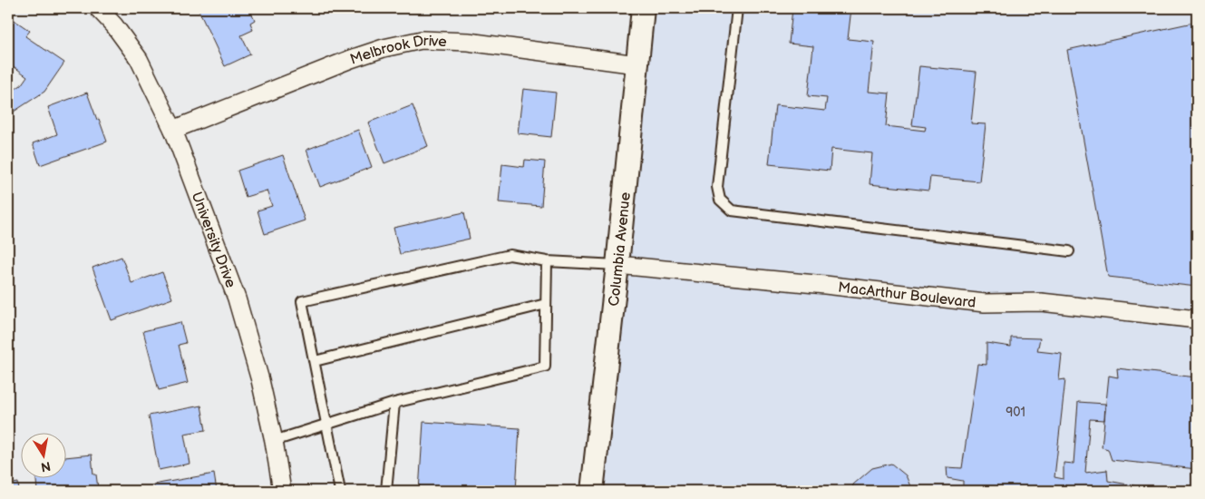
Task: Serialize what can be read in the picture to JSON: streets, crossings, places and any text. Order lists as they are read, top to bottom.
{
  "streets": {
    "street": [
      "Melbrook Drive",
      "University Drive",
      "Columbia Avenue",
      "MacArthur Boulevard"
    ]
  },
  "crossings": [
    ["Melbrook Drive", "University Drive"],
    ["Melbrook Drive", "Columbia Avenue"],
    ["Columbia Avenue", "MacArthur Boulevard"]
  ],
  "house_numbers": ["901"],
  "north": "bottom"
}
